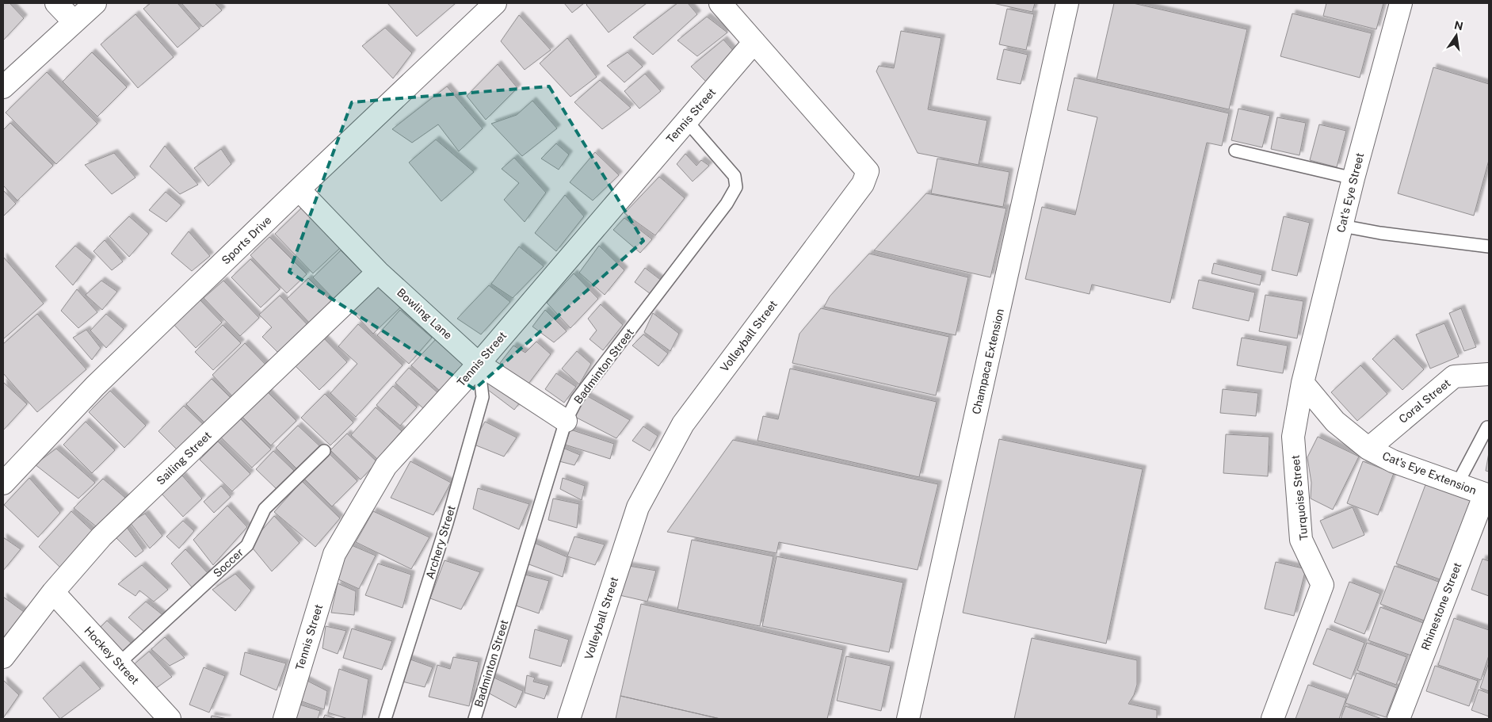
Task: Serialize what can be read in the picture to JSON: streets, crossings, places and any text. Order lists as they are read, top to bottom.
{
  "streets": {
    "street": [
      "Tennis Street",
      "Cat's Eye Street",
      "Sports Drive",
      "Bowling Lane",
      "Volleyball Street",
      "Champaca Extension",
      "Coral Street",
      "Sailing Street",
      "Cat's Eye Extension",
      "Turquoise Street",
      "Rhinestone Street",
      "Hockey Street"
    ],
    "lane": ["Badminton Street", "Archery Street", "Soccer"]
  },
  "crossings": [
    ["Tennis Street", "Bowling Lane"],
    ["Tennis Street", "Volleyball Street"],
    ["Tennis Street", "Badminton Street"],
    ["Tennis Street", "Archery Street"],
    ["Cat's Eye Street", "Cat's Eye Extension"],
    ["Cat's Eye Street", "Turquoise Street"],
    ["Sports Drive", "Bowling Lane"],
    ["Bowling Lane", "Badminton Street"],
    ["Bowling Lane", "Sailing Street"],
    ["Bowling Lane", "Archery Street"],
    ["Coral Street", "Cat's Eye Extension"],
    ["Sailing Street", "Hockey Street"],
    ["Cat's Eye Extension", "Turquoise Street"],
    ["Cat's Eye Extension", "Rhinestone Street"],
    ["Soccer", "Hockey Street"]
  ],
  "north": "top"
}
